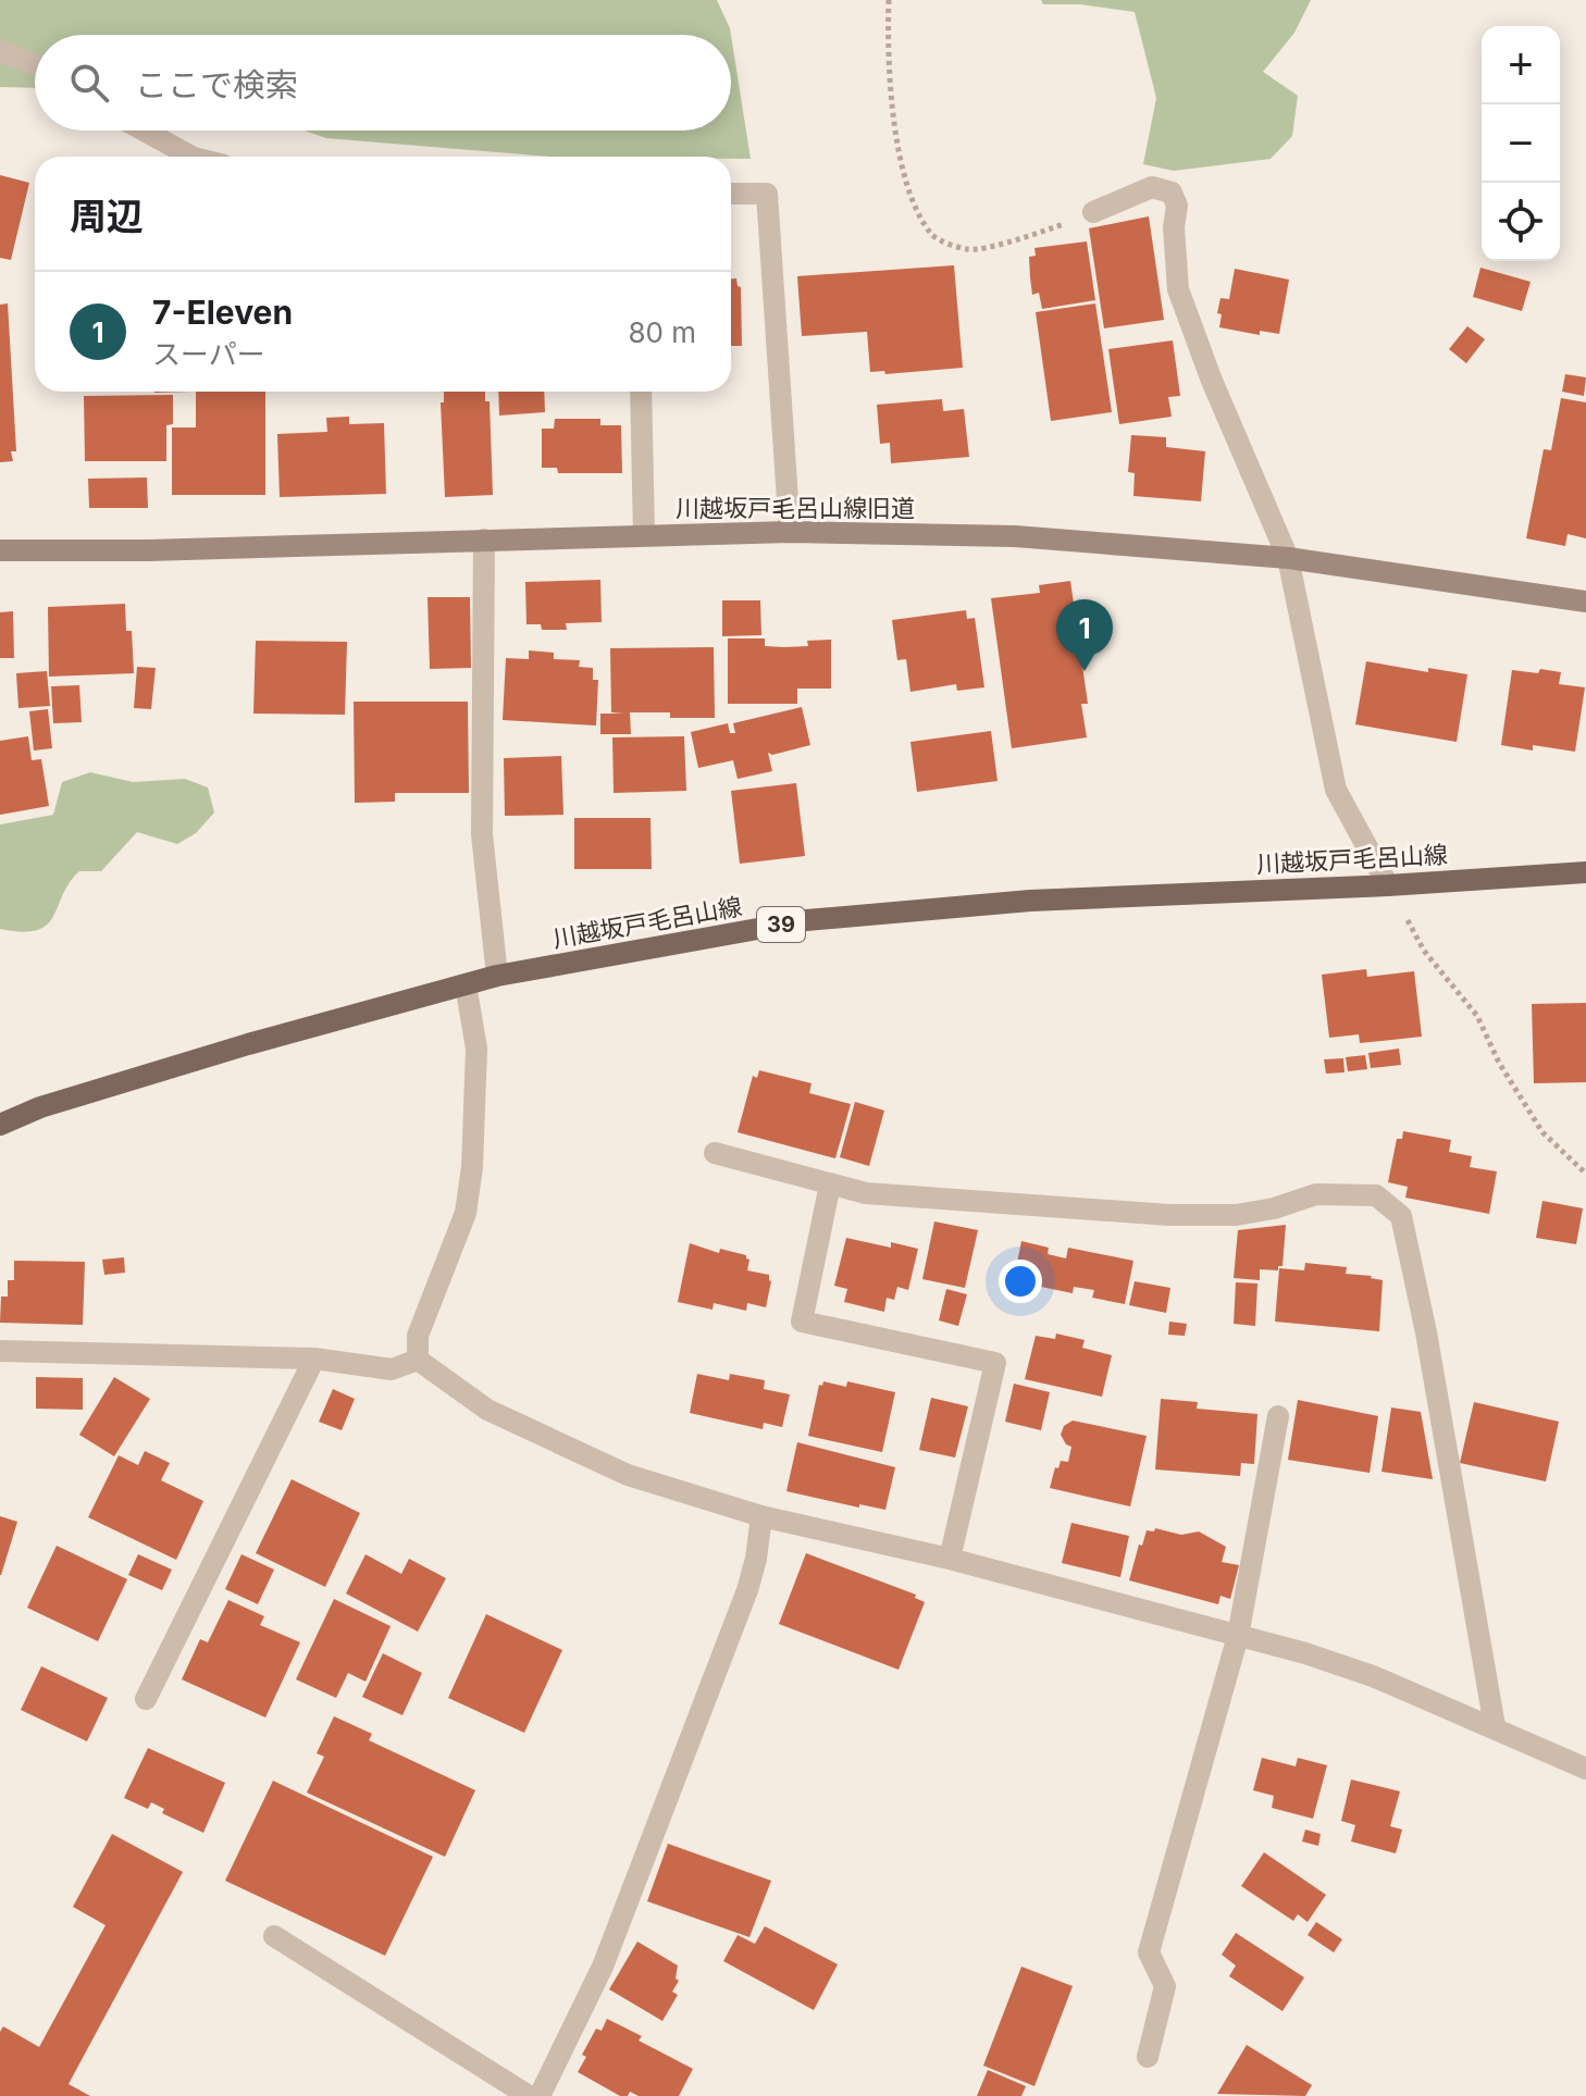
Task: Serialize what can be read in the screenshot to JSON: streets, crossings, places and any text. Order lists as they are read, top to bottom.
{
  "streets": {
    "main road": ["川越坂戸毛呂山線", "39"],
    "street": ["川越坂戸毛呂山線旧道"]
  },
  "page": {
    "map_buttons": ["+", "−"],
    "search": "ここで検索",
    "heading": "周辺",
    "list": [
      {
        "mark": "1",
        "name": "7-Eleven",
        "note": "スーパー",
        "value": "80 m"
      }
    ],
    "pins": "1"
  }
}
